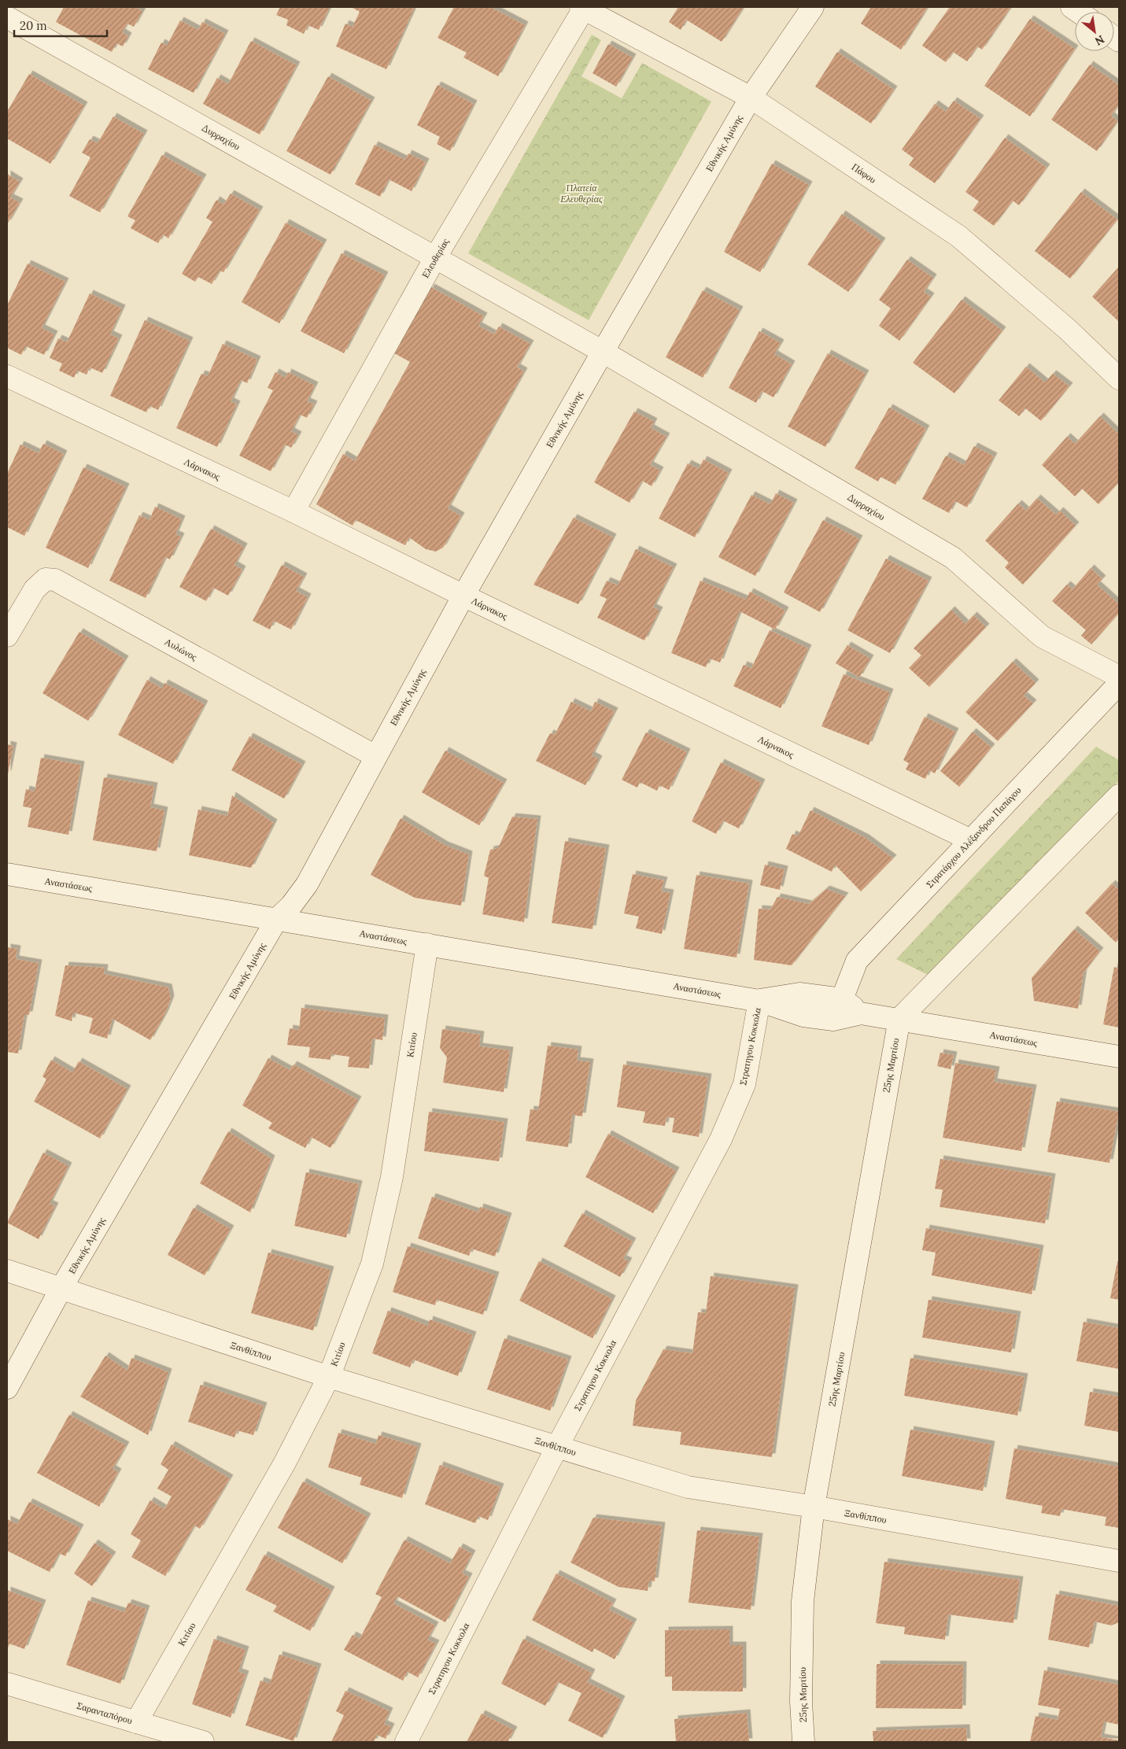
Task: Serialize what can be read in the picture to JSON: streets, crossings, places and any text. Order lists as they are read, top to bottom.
{
  "streets": {
    "street": [
      "Δυρραχίου",
      "Εθνικής Αμύνης",
      "Πάφου",
      "Ελευθερίας",
      "Λάρνακος",
      "Αυλώνος",
      "Στρατάρχου Αλέξανδρου Παπάγου",
      "Αναστάσεως",
      "Κιτίου",
      "Στρατηγου Κοκκολα",
      "25ης Μαρτίου",
      "Ξανθίππου",
      "Σαρανταπόρου"
    ]
  },
  "crossings": [
    ["Δυρραχίου", "Εθνικής Αμύνης"],
    ["Δυρραχίου", "Ελευθερίας"],
    ["Εθνικής Αμύνης", "Πάφου"],
    ["Εθνικής Αμύνης", "Λάρνακος"],
    ["Εθνικής Αμύνης", "Αυλώνος"],
    ["Εθνικής Αμύνης", "Αναστάσεως"],
    ["Εθνικής Αμύνης", "Ξανθίππου"],
    ["Πάφου", "Ελευθερίας"],
    ["Ελευθερίας", "Λάρνακος"],
    ["Λάρνακος", "Στρατάρχου Αλέξανδρου Παπάγου"],
    ["Στρατάρχου Αλέξανδρου Παπάγου", "Αναστάσεως"],
    ["Αναστάσεως", "Κιτίου"],
    ["Αναστάσεως", "Στρατηγου Κοκκολα"],
    ["Αναστάσεως", "25ης Μαρτίου"],
    ["Κιτίου", "Ξανθίππου"],
    ["Κιτίου", "Σαρανταπόρου"],
    ["Στρατηγου Κοκκολα", "Ξανθίππου"],
    ["25ης Μαρτίου", "Ξανθίππου"]
  ],
  "parks": ["Πλατεία Ελευθερίας"],
  "scale_bar": "20 m",
  "north": "bottom right"
}
